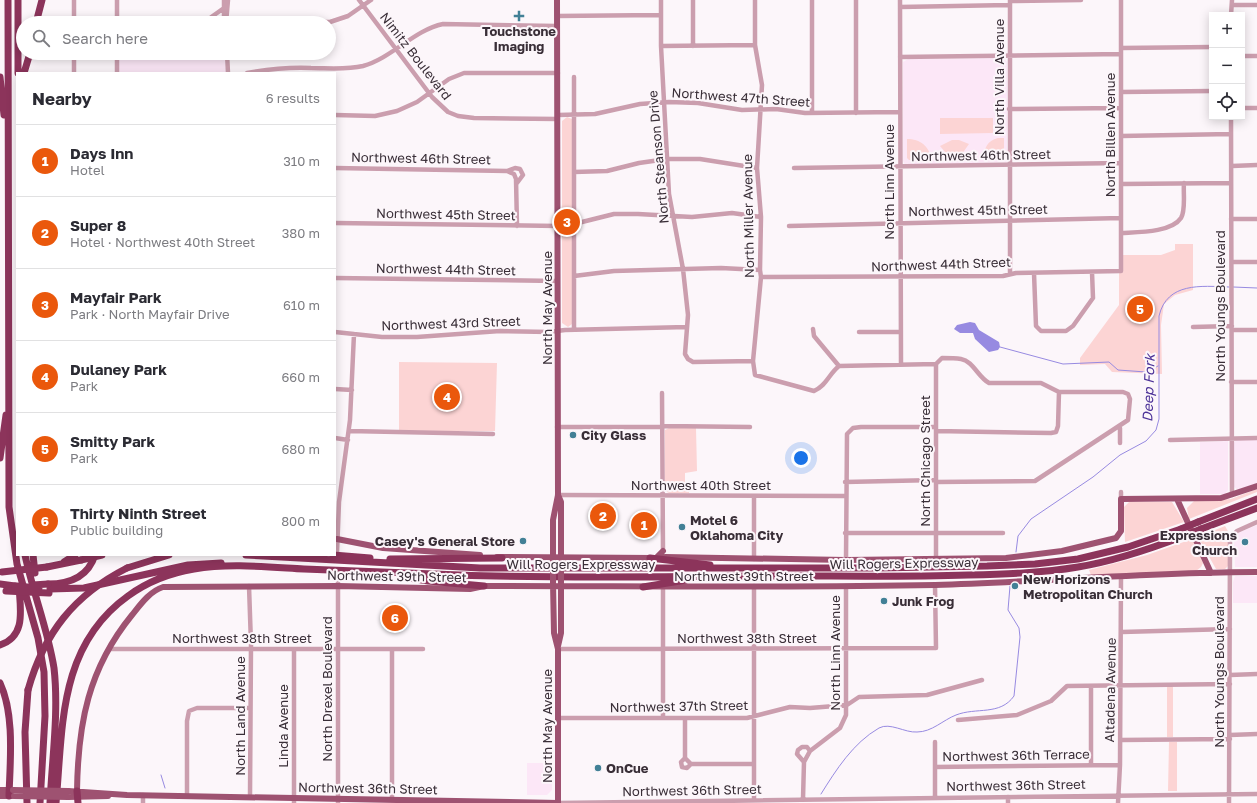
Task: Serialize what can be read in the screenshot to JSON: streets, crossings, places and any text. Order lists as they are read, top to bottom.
{
  "streets": {
    "highway": ["Will Rogers Expressway"],
    "main road": ["North May Avenue", "Northwest 39th Street", "Northwest 36th Street"],
    "street": [
      "Nimitz Boulevard",
      "North Villa Avenue",
      "Northwest 47th Street",
      "North Billen Avenue",
      "Northwest 46th Street",
      "North Steanson Drive",
      "North Linn Avenue",
      "Northwest 45th Street",
      "North Miller Avenue",
      "Northwest 44th Street",
      "North Youngs Boulevard",
      "Northwest 43rd Street",
      "North Chicago Street",
      "Northwest 40th Street",
      "Northwest 38th Street",
      "North Drexel Boulevard",
      "Altadena Avenue",
      "Northwest 37th Street",
      "North Land Avenue",
      "Linda Avenue",
      "Northwest 36th Terrace"
    ]
  },
  "crossings": [
    ["Nimitz Boulevard", "Northwest 47th Street"],
    ["Nimitz Boulevard", "North May Avenue"],
    ["North Villa Avenue", "Northwest 46th Street"],
    ["North Villa Avenue", "Northwest 45th Street"],
    ["North Villa Avenue", "Northwest 44th Street"],
    ["Northwest 47th Street", "North Steanson Drive"],
    ["Northwest 47th Street", "North Linn Avenue"],
    ["Northwest 47th Street", "North Miller Avenue"],
    ["Northwest 47th Street", "North May Avenue"],
    ["North Billen Avenue", "Northwest 46th Street"],
    ["North Billen Avenue", "Northwest 45th Street"],
    ["North Billen Avenue", "Northwest 44th Street"],
    ["Northwest 46th Street", "North Linn Avenue"],
    ["North Steanson Drive", "North Miller Avenue"],
    ["North Steanson Drive", "Northwest 43rd Street"],
    ["North Linn Avenue", "Northwest 45th Street"],
    ["North Linn Avenue", "Northwest 44th Street"],
    ["North Linn Avenue", "Northwest 39th Street"],
    ["North Linn Avenue", "Northwest 38th Street"],
    ["North Linn Avenue", "Northwest 37th Street"],
    ["North Linn Avenue", "Northwest 36th Street"],
    ["Northwest 45th Street", "North May Avenue"],
    ["North Miller Avenue", "Northwest 44th Street"],
    ["Northwest 44th Street", "North May Avenue"],
    ["North Youngs Boulevard", "Northwest 39th Street"],
    ["North Youngs Boulevard", "Northwest 36th Street"],
    ["North May Avenue", "Northwest 43rd Street"],
    ["North May Avenue", "Northwest 40th Street"],
    ["North May Avenue", "Northwest 39th Street"],
    ["North May Avenue", "Northwest 38th Street"],
    ["North May Avenue", "Northwest 37th Street"],
    ["North May Avenue", "Northwest 36th Street"],
    ["North Chicago Street", "Northwest 39th Street"],
    ["Northwest 39th Street", "Northwest 38th Street"],
    ["Northwest 39th Street", "North Drexel Boulevard"],
    ["Northwest 39th Street", "Altadena Avenue"],
    ["Northwest 39th Street", "North Land Avenue"],
    ["Northwest 38th Street", "North Drexel Boulevard"],
    ["Northwest 38th Street", "North Land Avenue"],
    ["Northwest 38th Street", "Linda Avenue"],
    ["North Drexel Boulevard", "Northwest 36th Street"],
    ["Altadena Avenue", "Northwest 36th Terrace"],
    ["Altadena Avenue", "Northwest 36th Street"],
    ["North Land Avenue", "Northwest 36th Street"],
    ["Linda Avenue", "Northwest 36th Street"]
  ],
  "water": ["Deep Fork"],
  "places": {
    "health": ["Touchstone Imaging"],
    "other": [
      "City Glass",
      "Motel 6 Oklahoma City",
      "Casey's General Store",
      "Expressions Church",
      "New Horizons Metropolitan Church",
      "Junk Frog",
      "OnCue"
    ]
  },
  "page": {
    "map_buttons": ["+", "−"],
    "search": "Search here",
    "heading": ["Nearby", "6 results"],
    "list": [
      {
        "mark": "1",
        "name": "Days Inn",
        "note": "Hotel",
        "value": "310 m"
      },
      {
        "mark": "2",
        "name": "Super 8",
        "note": "Hotel · Northwest 40th Street",
        "value": "380 m"
      },
      {
        "mark": "3",
        "name": "Mayfair Park",
        "note": "Park · North Mayfair Drive",
        "value": "610 m"
      },
      {
        "mark": "4",
        "name": "Dulaney Park",
        "note": "Park",
        "value": "660 m"
      },
      {
        "mark": "5",
        "name": "Smitty Park",
        "note": "Park",
        "value": "680 m"
      },
      {
        "mark": "6",
        "name": "Thirty Ninth Street",
        "note": "Public building",
        "value": "800 m"
      }
    ],
    "pins": [
      "3",
      "5",
      "4",
      "2",
      "1",
      "6"
    ]
  }
}
